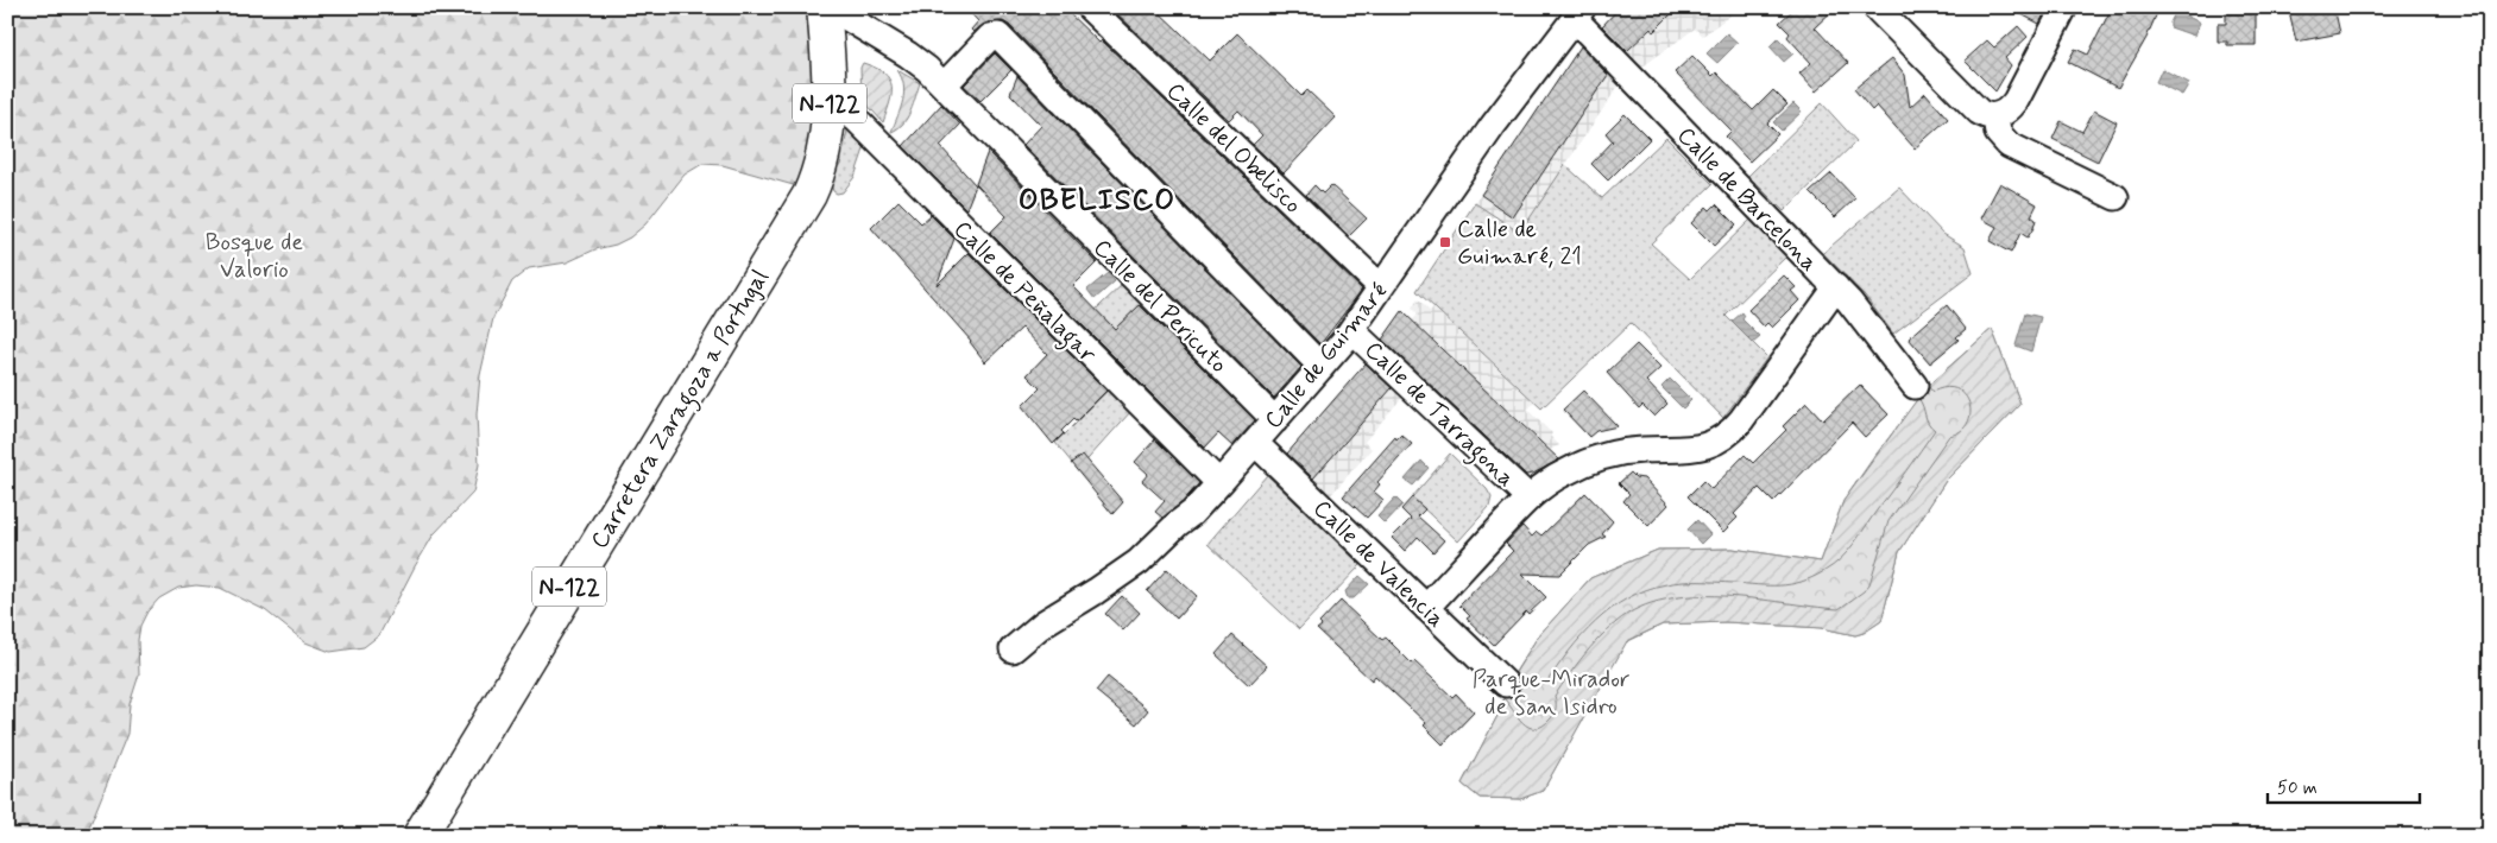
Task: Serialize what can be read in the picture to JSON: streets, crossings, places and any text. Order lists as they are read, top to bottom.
{
  "streets": {
    "highway": ["N-122", "Carretera Zaragoza a Portugal"],
    "street": [
      "Calle del Obelisco",
      "Calle de Barcelona",
      "Calle de Peñalagar",
      "Calle del Pericuto",
      "Calle de Guimaré",
      "Calle de Tarragona",
      "Calle de Valencia"
    ]
  },
  "crossings": [
    ["N-122", "Calle de Peñalagar"],
    ["N-122", "Carretera Zaragoza a Portugal"],
    ["Calle del Obelisco", "Calle de Guimaré"],
    ["Calle de Barcelona", "Calle de Guimaré"],
    ["Calle de Peñalagar", "Calle de Guimaré"],
    ["Calle de Peñalagar", "Carretera Zaragoza a Portugal"],
    ["Calle del Pericuto", "Calle de Guimaré"],
    ["Calle de Guimaré", "Calle de Tarragona"],
    ["Calle de Guimaré", "Calle de Valencia"]
  ],
  "districts": ["OBELISCO"],
  "parks": ["Bosque de Valorio", "Parque-Mirador de San Isidro"],
  "places": {
    "transit": ["Calle de Guimaré, 21"]
  },
  "scale_bar": "50 m"
}
